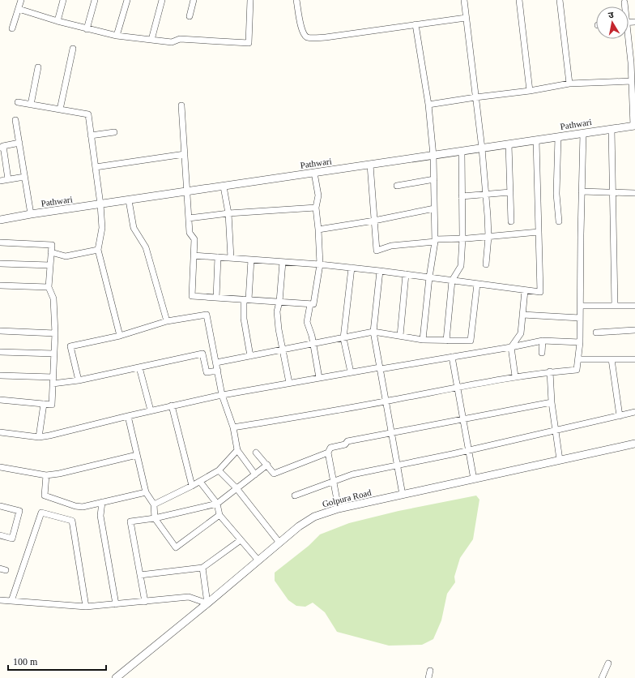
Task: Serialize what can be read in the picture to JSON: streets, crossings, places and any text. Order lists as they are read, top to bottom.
{
  "streets": {
    "street": ["Pathwari", "Golpura Road"]
  },
  "scale_bar": "100 m",
  "north": "top"
}
